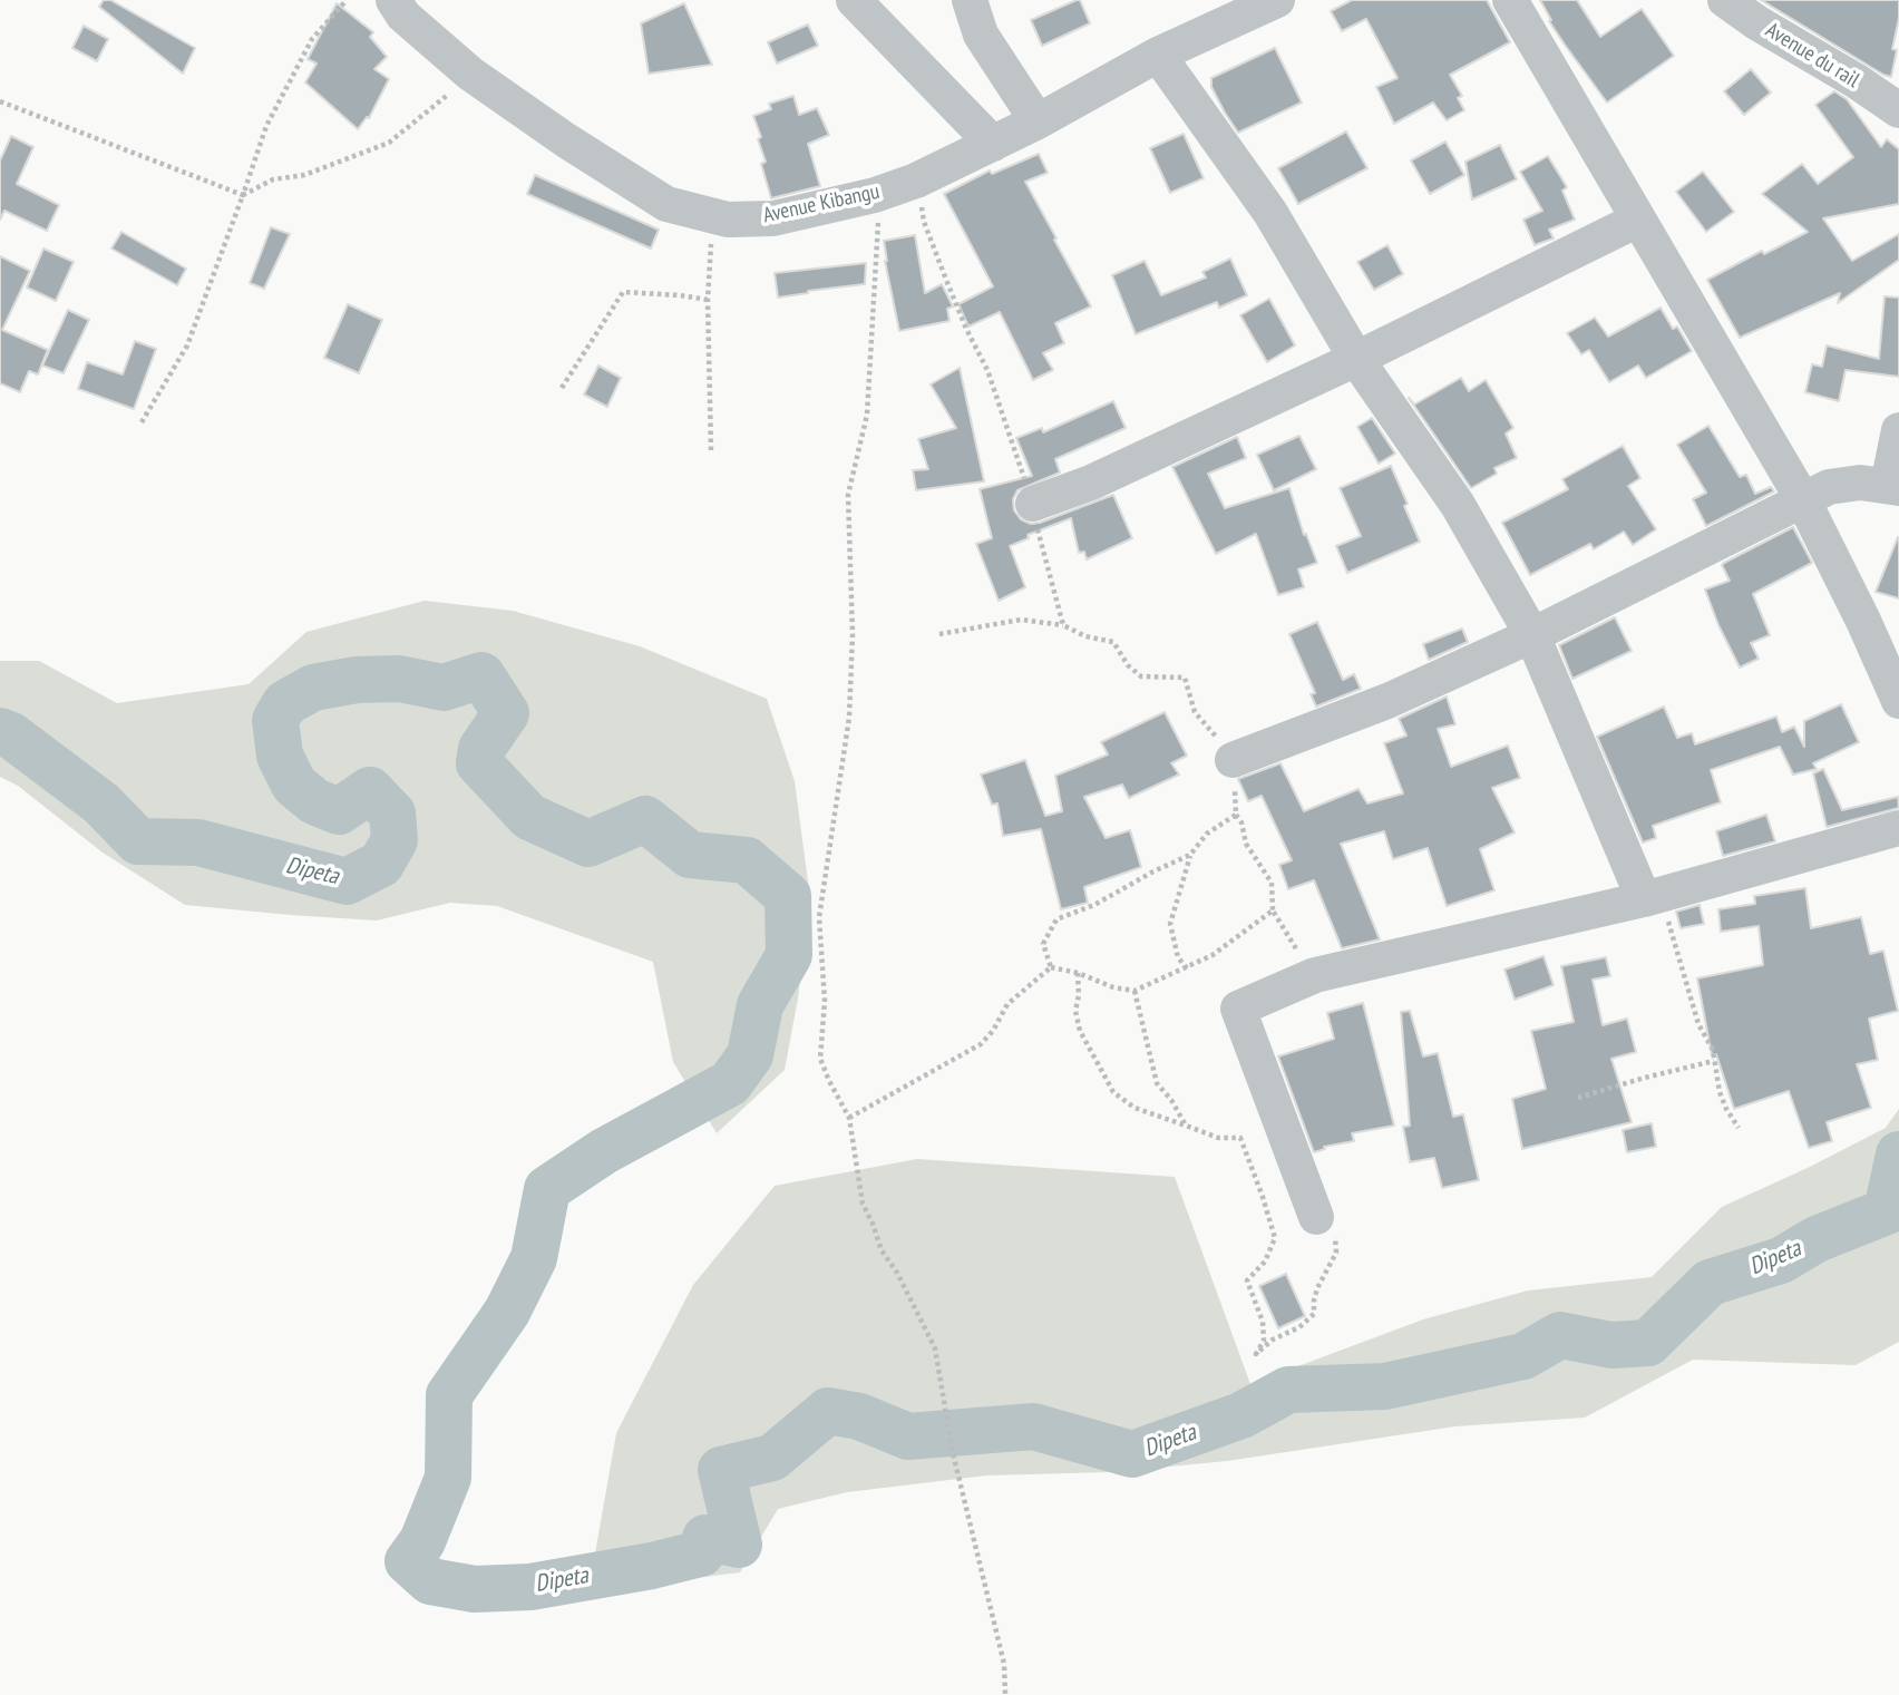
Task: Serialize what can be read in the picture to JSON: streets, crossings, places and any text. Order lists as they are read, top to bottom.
{
  "streets": {
    "street": ["Avenue du rail", "Avenue Kibangu"]
  },
  "water": ["Dipeta"]
}
